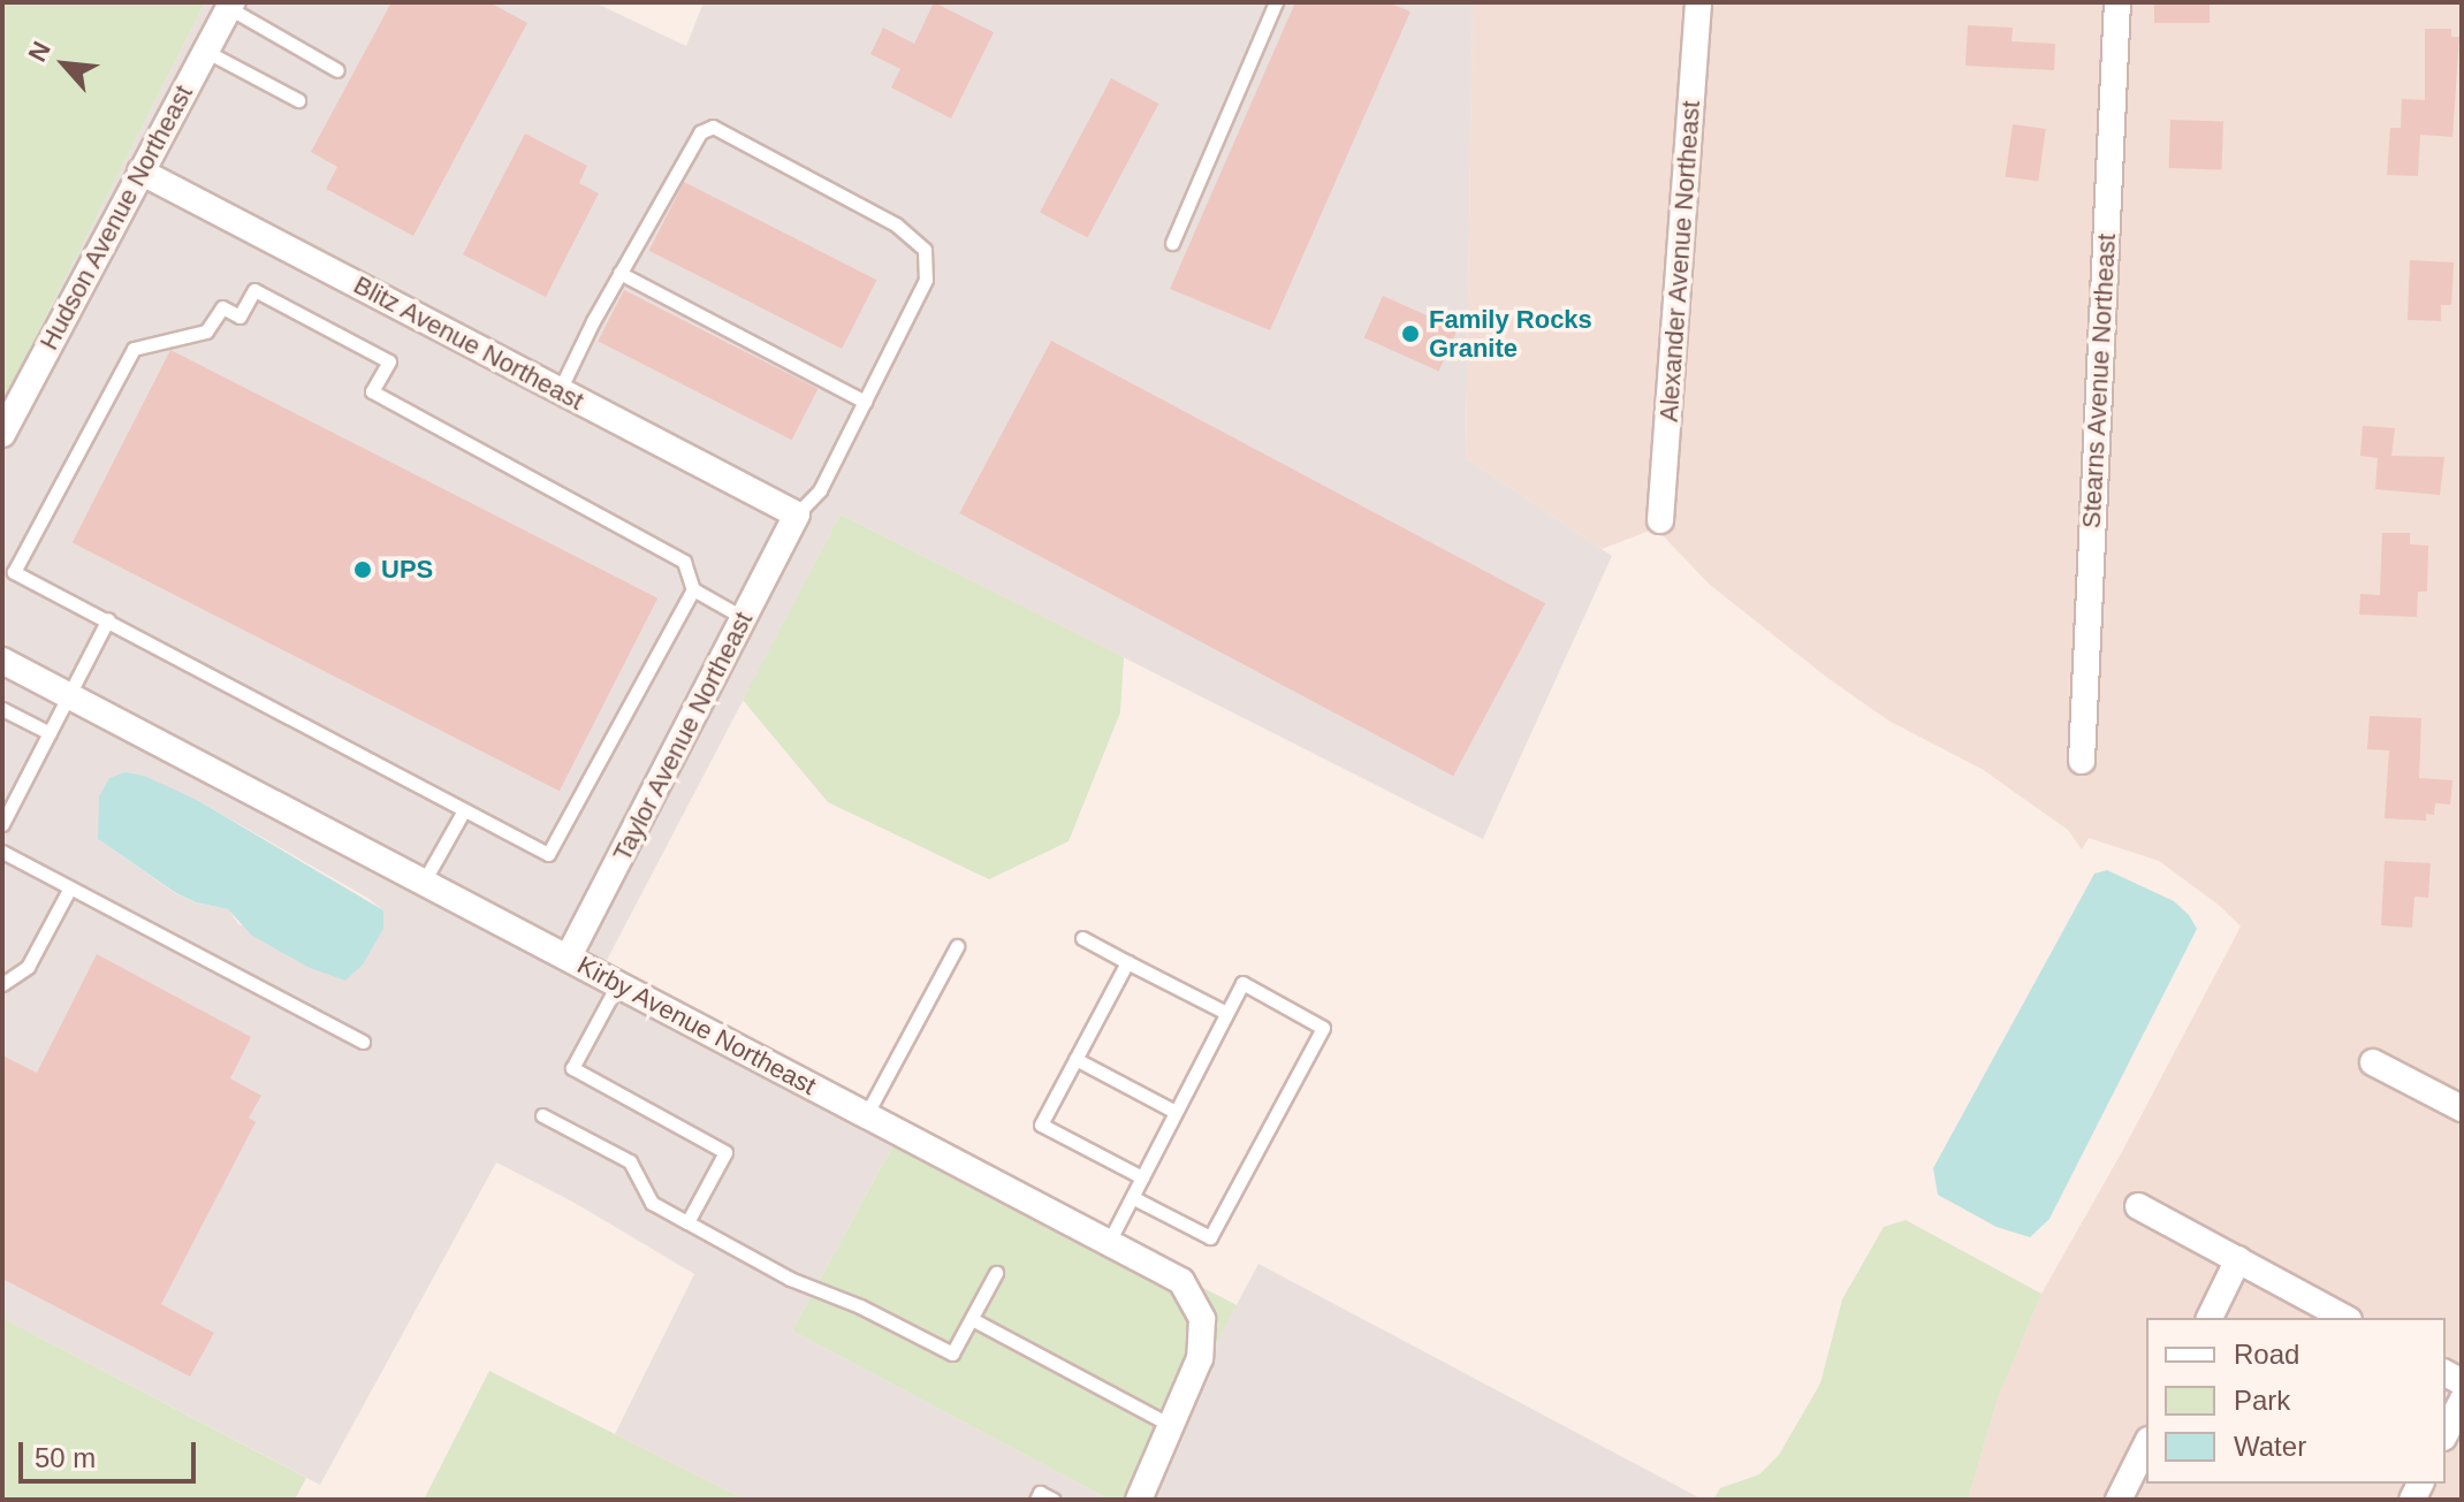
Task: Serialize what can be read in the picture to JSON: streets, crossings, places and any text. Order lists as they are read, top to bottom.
{
  "streets": {
    "street": [
      "Hudson Avenue Northeast",
      "Alexander Avenue Northeast",
      "Blitz Avenue Northeast",
      "Stearns Avenue Northeast",
      "Taylor Avenue Northeast",
      "Kirby Avenue Northeast"
    ]
  },
  "crossings": [
    ["Hudson Avenue Northeast", "Blitz Avenue Northeast"],
    ["Blitz Avenue Northeast", "Taylor Avenue Northeast"],
    ["Taylor Avenue Northeast", "Kirby Avenue Northeast"]
  ],
  "places": ["Family Rocks Granite", "UPS"],
  "legend": ["Road", "Park", "Water"],
  "scale_bar": "50 m",
  "north": "top left"
}
